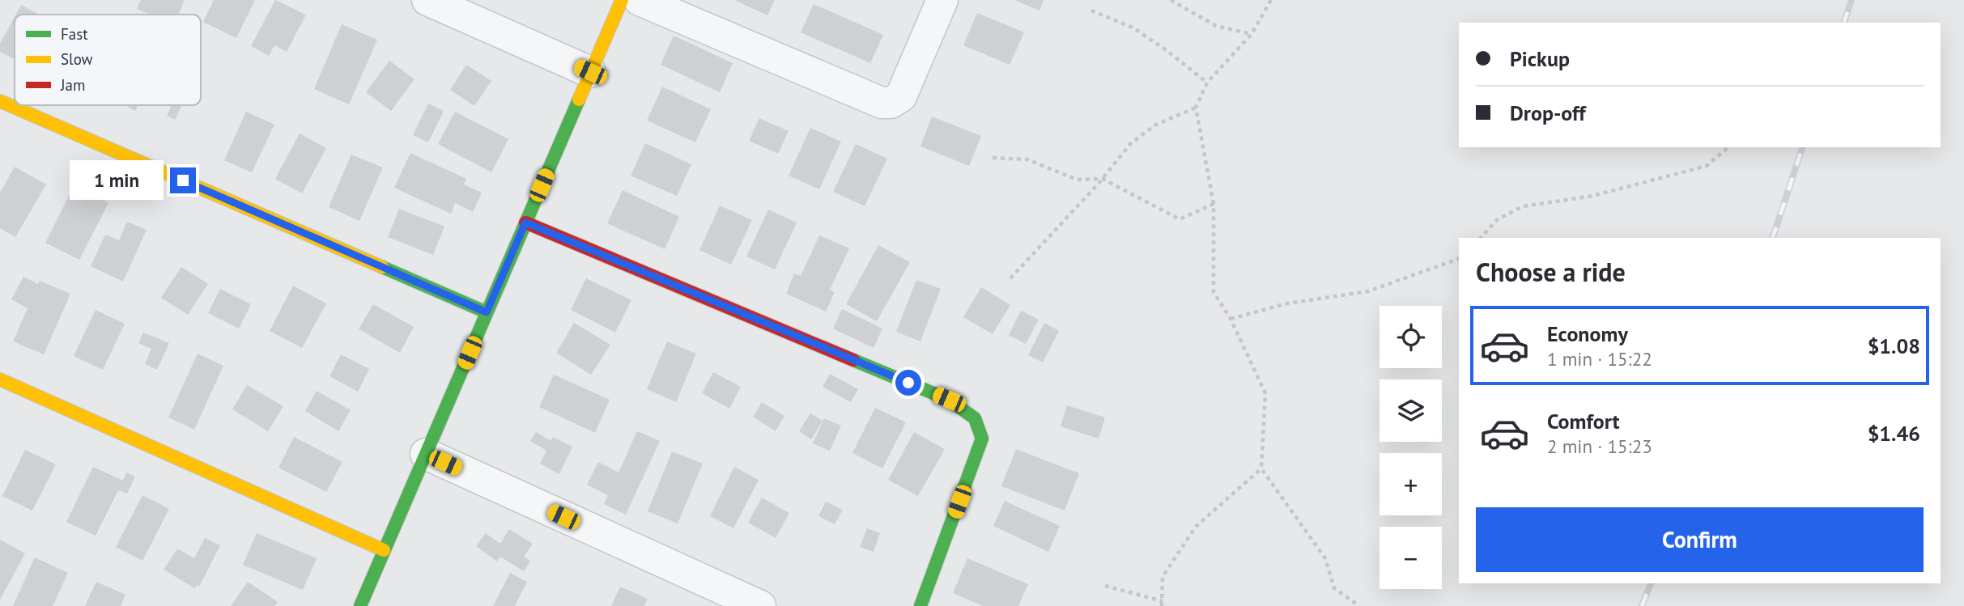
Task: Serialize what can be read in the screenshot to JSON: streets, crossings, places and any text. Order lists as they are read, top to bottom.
{
  "legend": ["Fast", "Slow", "Jam"],
  "page": {
    "banner": ["Pickup", "Drop-off"],
    "bubble": "1 min",
    "heading": "Choose a ride",
    "map_buttons": ["+", "−"],
    "list": [
      {
        "name": "Economy",
        "note": "1 min · 15:22",
        "value": "$1.08"
      },
      {
        "name": "Comfort",
        "note": "2 min · 15:23",
        "value": "$1.46"
      }
    ],
    "buttons": "Confirm"
  }
}
